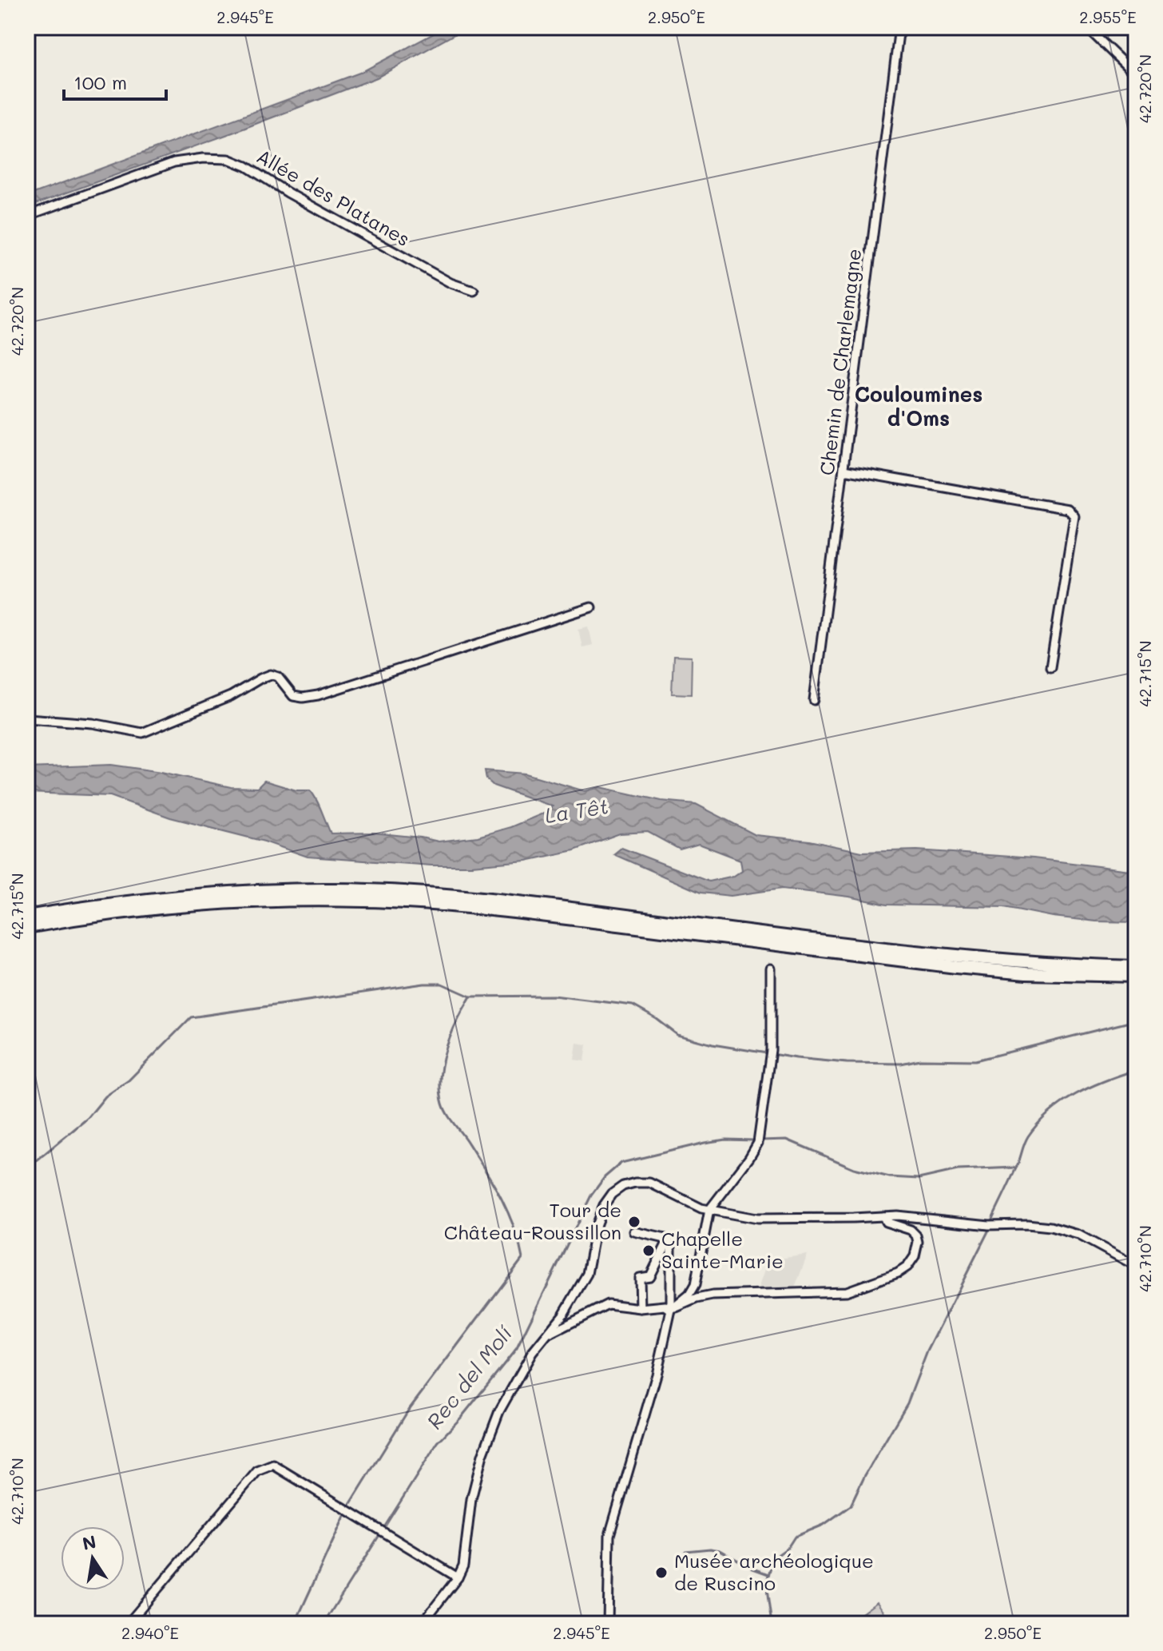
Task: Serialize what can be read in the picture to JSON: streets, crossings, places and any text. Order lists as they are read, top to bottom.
{
  "streets": {
    "street": ["Allée des Platanes", "Chemin de Charlemagne"]
  },
  "districts": ["Couloumines d'Oms"],
  "water": ["La Têt", "Rec del Molí"],
  "places": ["Tour de Château-Roussillon", "Chapelle Sainte-Marie", "Musée archéologique de Ruscino"],
  "scale_bar": "100 m",
  "north": "top",
  "coordinates": [
    "2.945°E",
    "2.950°E",
    "2.955°E",
    "42.720°N",
    "42.715°N",
    "42.710°N",
    "2.940°E"
  ]
}
